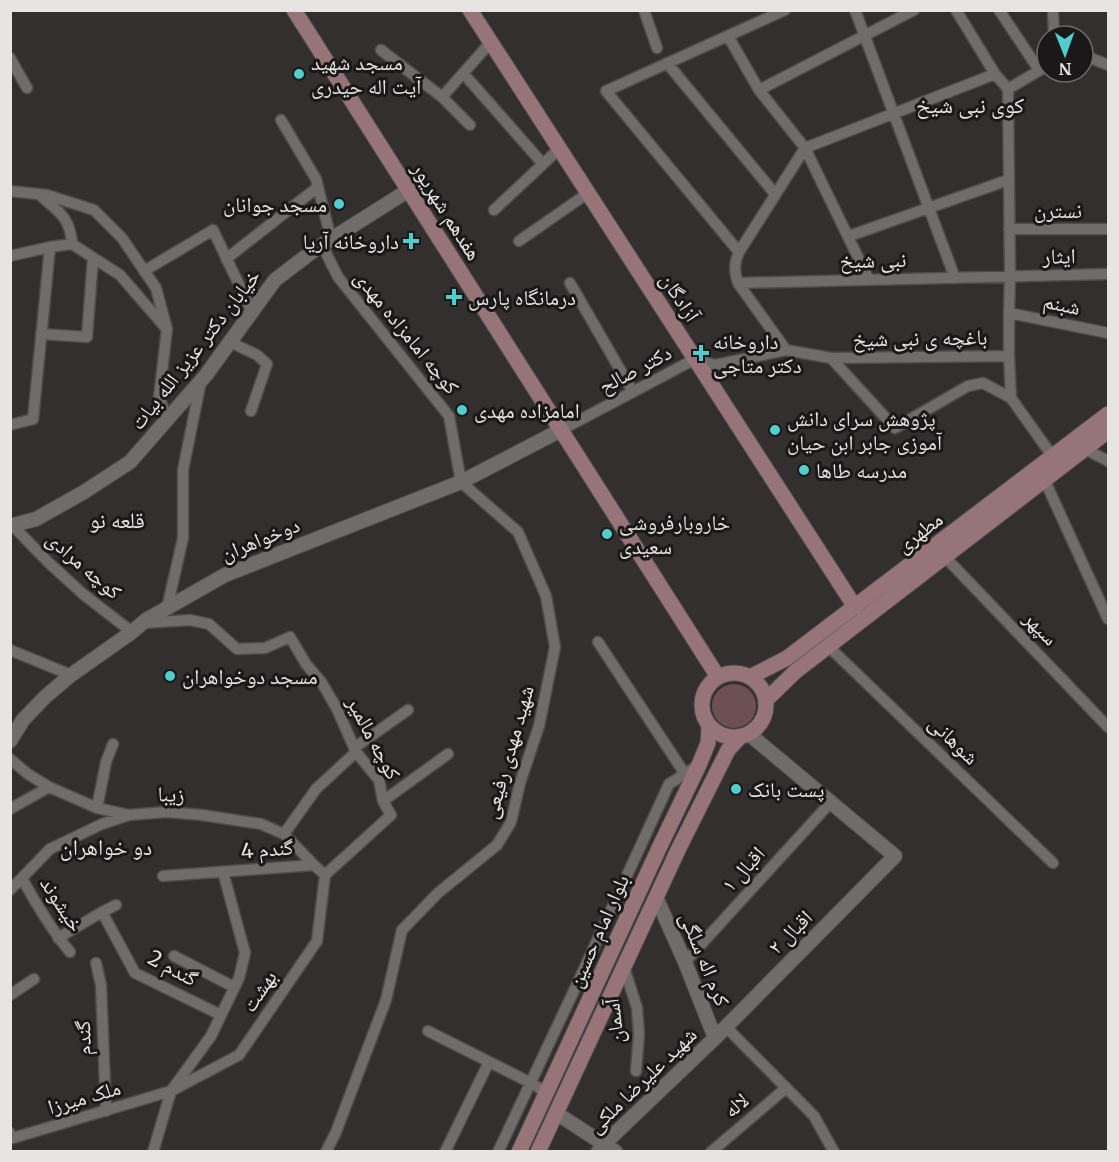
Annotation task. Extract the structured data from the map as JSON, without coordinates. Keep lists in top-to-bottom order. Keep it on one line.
{"streets":{"main road":["هفدهم شهریور","آزادگان","مطهری","بلوار امام حسین"],"street":["نسترن","ایثار","نبی شیخ","شبنم","کوچه امامزاده مهدی","باغچه ی نبی شیخ","خیابان دکتر عزیز الله بیات","دکتر صالح","دوخواهران","کوچه مرادی","سپهر","کوچه مالمیر","شوهانی","شهید مهدی رفیعی","زیبا","گندم 4","اقبال ۱","خیشوند","اقبال ۲","کرم اله سلگی","گندم 2","بهشت","آسمان","گندم","شهید علیرضا ملکی","ملک میرزا","لاله"]},"crossings":[["هفدهم شهریور","خیابان دکتر عزیز الله بیات"],["هفدهم شهریور","دکتر صالح"],["هفدهم شهریور","مطهری"],["هفدهم شهریور","دوخواهران"],["هفدهم شهریور","بلوار امام حسین"],["ایثار","نبی شیخ"],["آزادگان","دکتر صالح"],["آزادگان","مطهری"],["کوچه امامزاده مهدی","خیابان دکتر عزیز الله بیات"],["کوچه امامزاده مهدی","دوخواهران"],["کوچه امامزاده مهدی","شهید مهدی رفیعی"],["خیابان دکتر عزیز الله بیات","کوچه مرادی"],["دکتر صالح","دوخواهران"],["مطهری","سپهر"],["مطهری","شوهانی"],["مطهری","بلوار امام حسین"],["دوخواهران","کوچه مرادی"],["دوخواهران","کوچه مالمیر"],["دوخواهران","شهید مهدی رفیعی"],["کوچه مرادی","کوچه مالمیر"],["کوچه مالمیر","زیبا"],["کوچه مالمیر","بهشت"],["زیبا","گندم 4"],["زیبا","بهشت"],["اقبال ۱","اقبال ۲"],["اقبال ۱","کرم اله سلگی"],["بلوار امام حسین","کرم اله سلگی"],["بلوار امام حسین","آسمان"],["اقبال ۲","کرم اله سلگی"],["اقبال ۲","شهید علیرضا ملکی"],["کرم اله سلگی","شهید علیرضا ملکی"],["بهشت","ملک میرزا"],["گندم","ملک میرزا"]],"districts":["کوی نبی شیخ","قلعه نو","دو خواهران"],"places":{"other":["مسجد شهید آیت اله حیدری","مسجد جوانان","امامزاده مهدی","پژوهش سرای دانش آموزی جابر ابن حیان","مدرسه طاها","خاروبارفروشی سعیدی","مسجد دوخواهران","پست بانک"],"health":["داروخانه آریا","درمانگاه پارس","داروخانه دکتر متاجی"]},"north":"bottom"}
